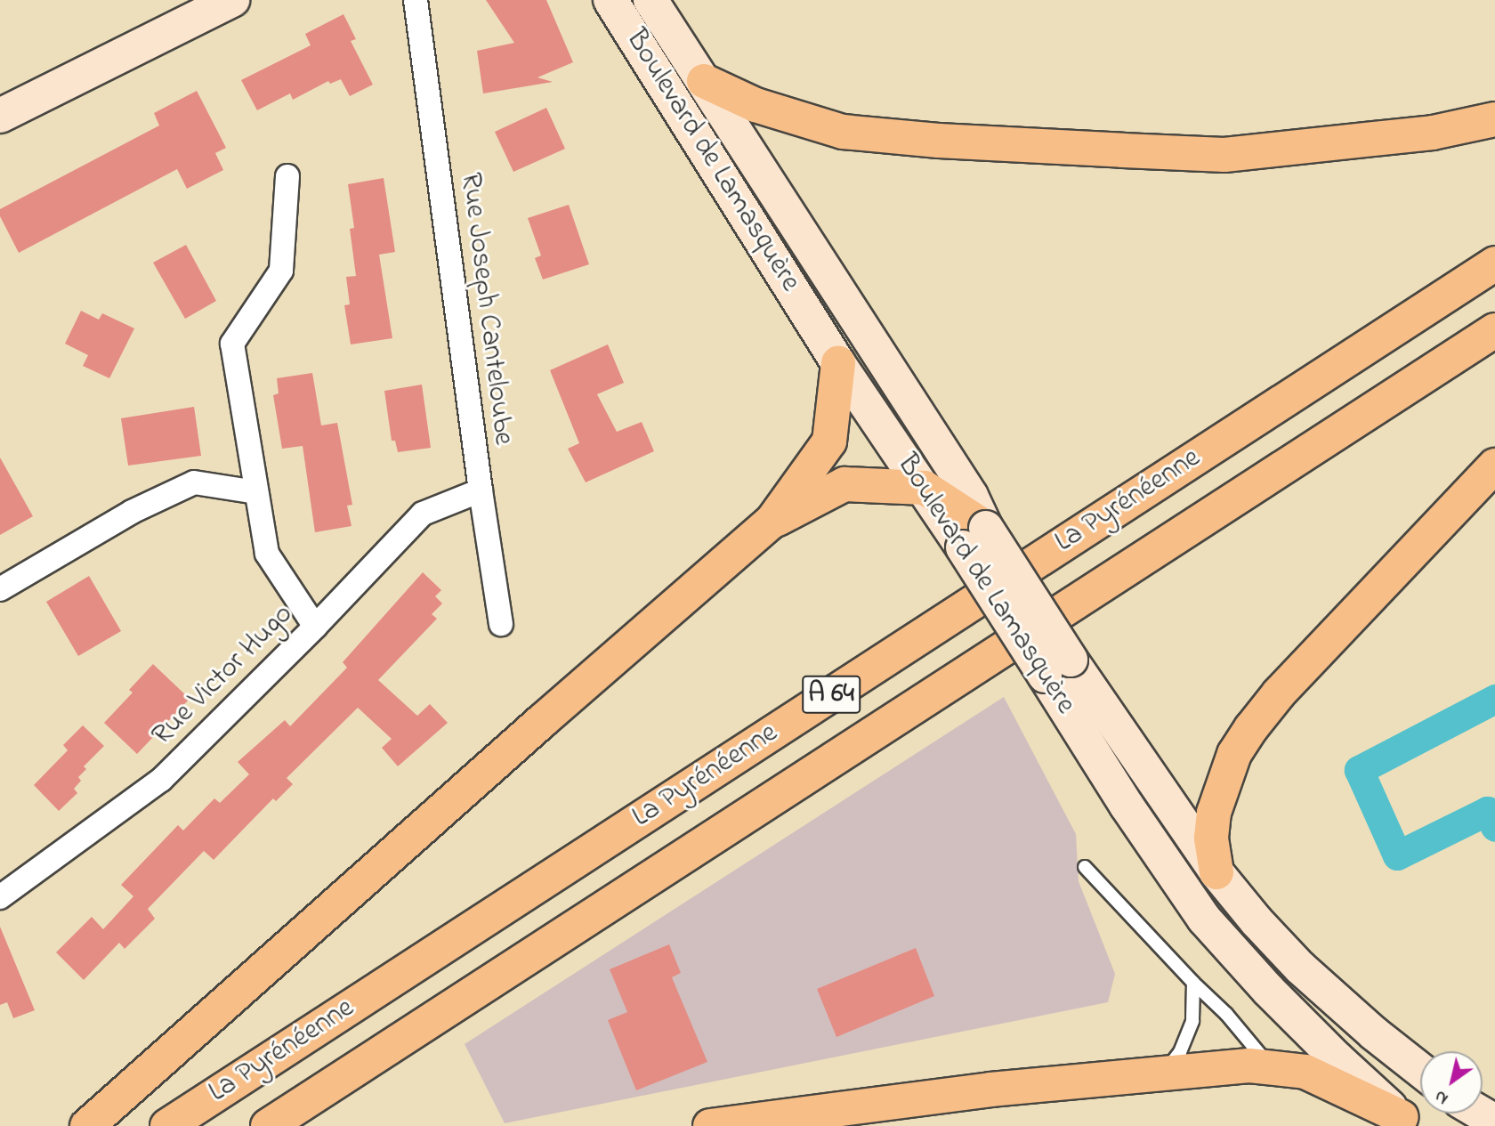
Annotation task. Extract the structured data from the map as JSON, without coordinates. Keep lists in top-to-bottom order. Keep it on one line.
{"streets":{"highway":["La Pyrénéenne","A 64"],"main road":["Boulevard de Lamasquère"],"street":["Rue Joseph Canteloube","Rue Victor Hugo"]},"crossings":[["Rue Joseph Canteloube","Rue Victor Hugo"]],"north":"bottom left"}
